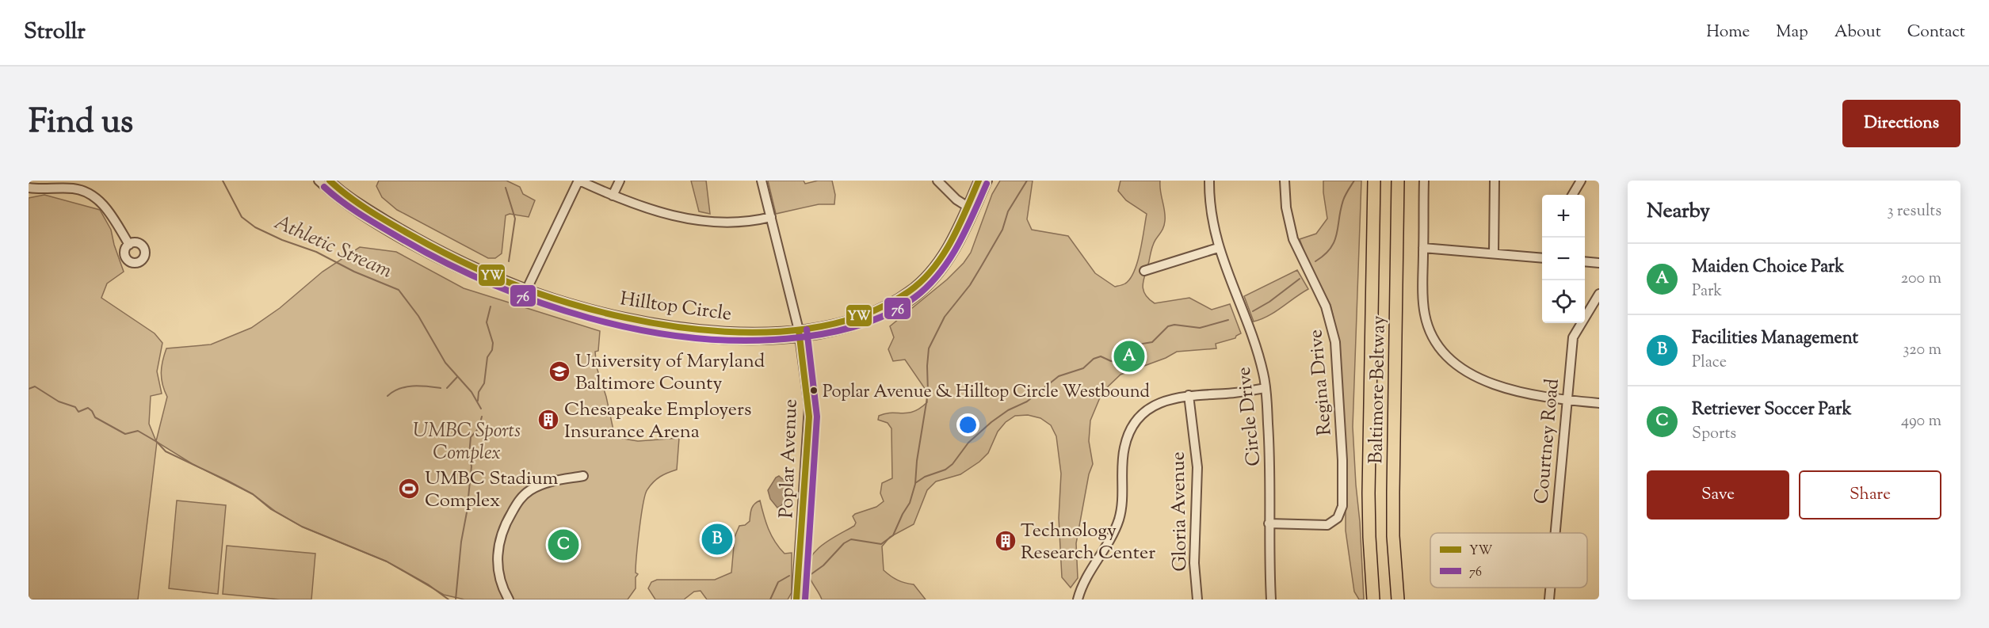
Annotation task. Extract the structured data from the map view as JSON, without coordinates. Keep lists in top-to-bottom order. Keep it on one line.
{"streets":{"highway":["Baltimore Beltway"],"street":["Hilltop Circle","Regina Drive","Circle Drive","Courtney Road","Poplar Avenue","Gloria Avenue"]},"crossings":[["Hilltop Circle","Poplar Avenue"],["Regina Drive","Circle Drive"]],"water":["Athletic Stream"],"parks":["UMBC Sports Complex"],"places":{"school or university":["University of Maryland Baltimore County"],"other":["Poplar Avenue & Hilltop Circle Westbound"],"building":["Chesapeake Employers Insurance Arena","Technology Research Center"],"sports":["UMBC Stadium Complex"]},"lines":["transit line YW","transit line 76"],"legend":["YW","76"],"page":{"header":"Strollr","nav":["Home","Map","About","Contact"],"title":"Find us","buttons":["Directions",["Save","Share"]],"heading":["Nearby","3 results"],"map_buttons":["+","−"],"list":[{"mark":"A","name":"Maiden Choice Park","note":"Park","value":"200 m"},{"mark":"B","name":"Facilities Management","note":"Place","value":"320 m"},{"mark":"C","name":"Retriever Soccer Park","note":"Sports","value":"490 m"}],"pins":["A","B","C"]}}
